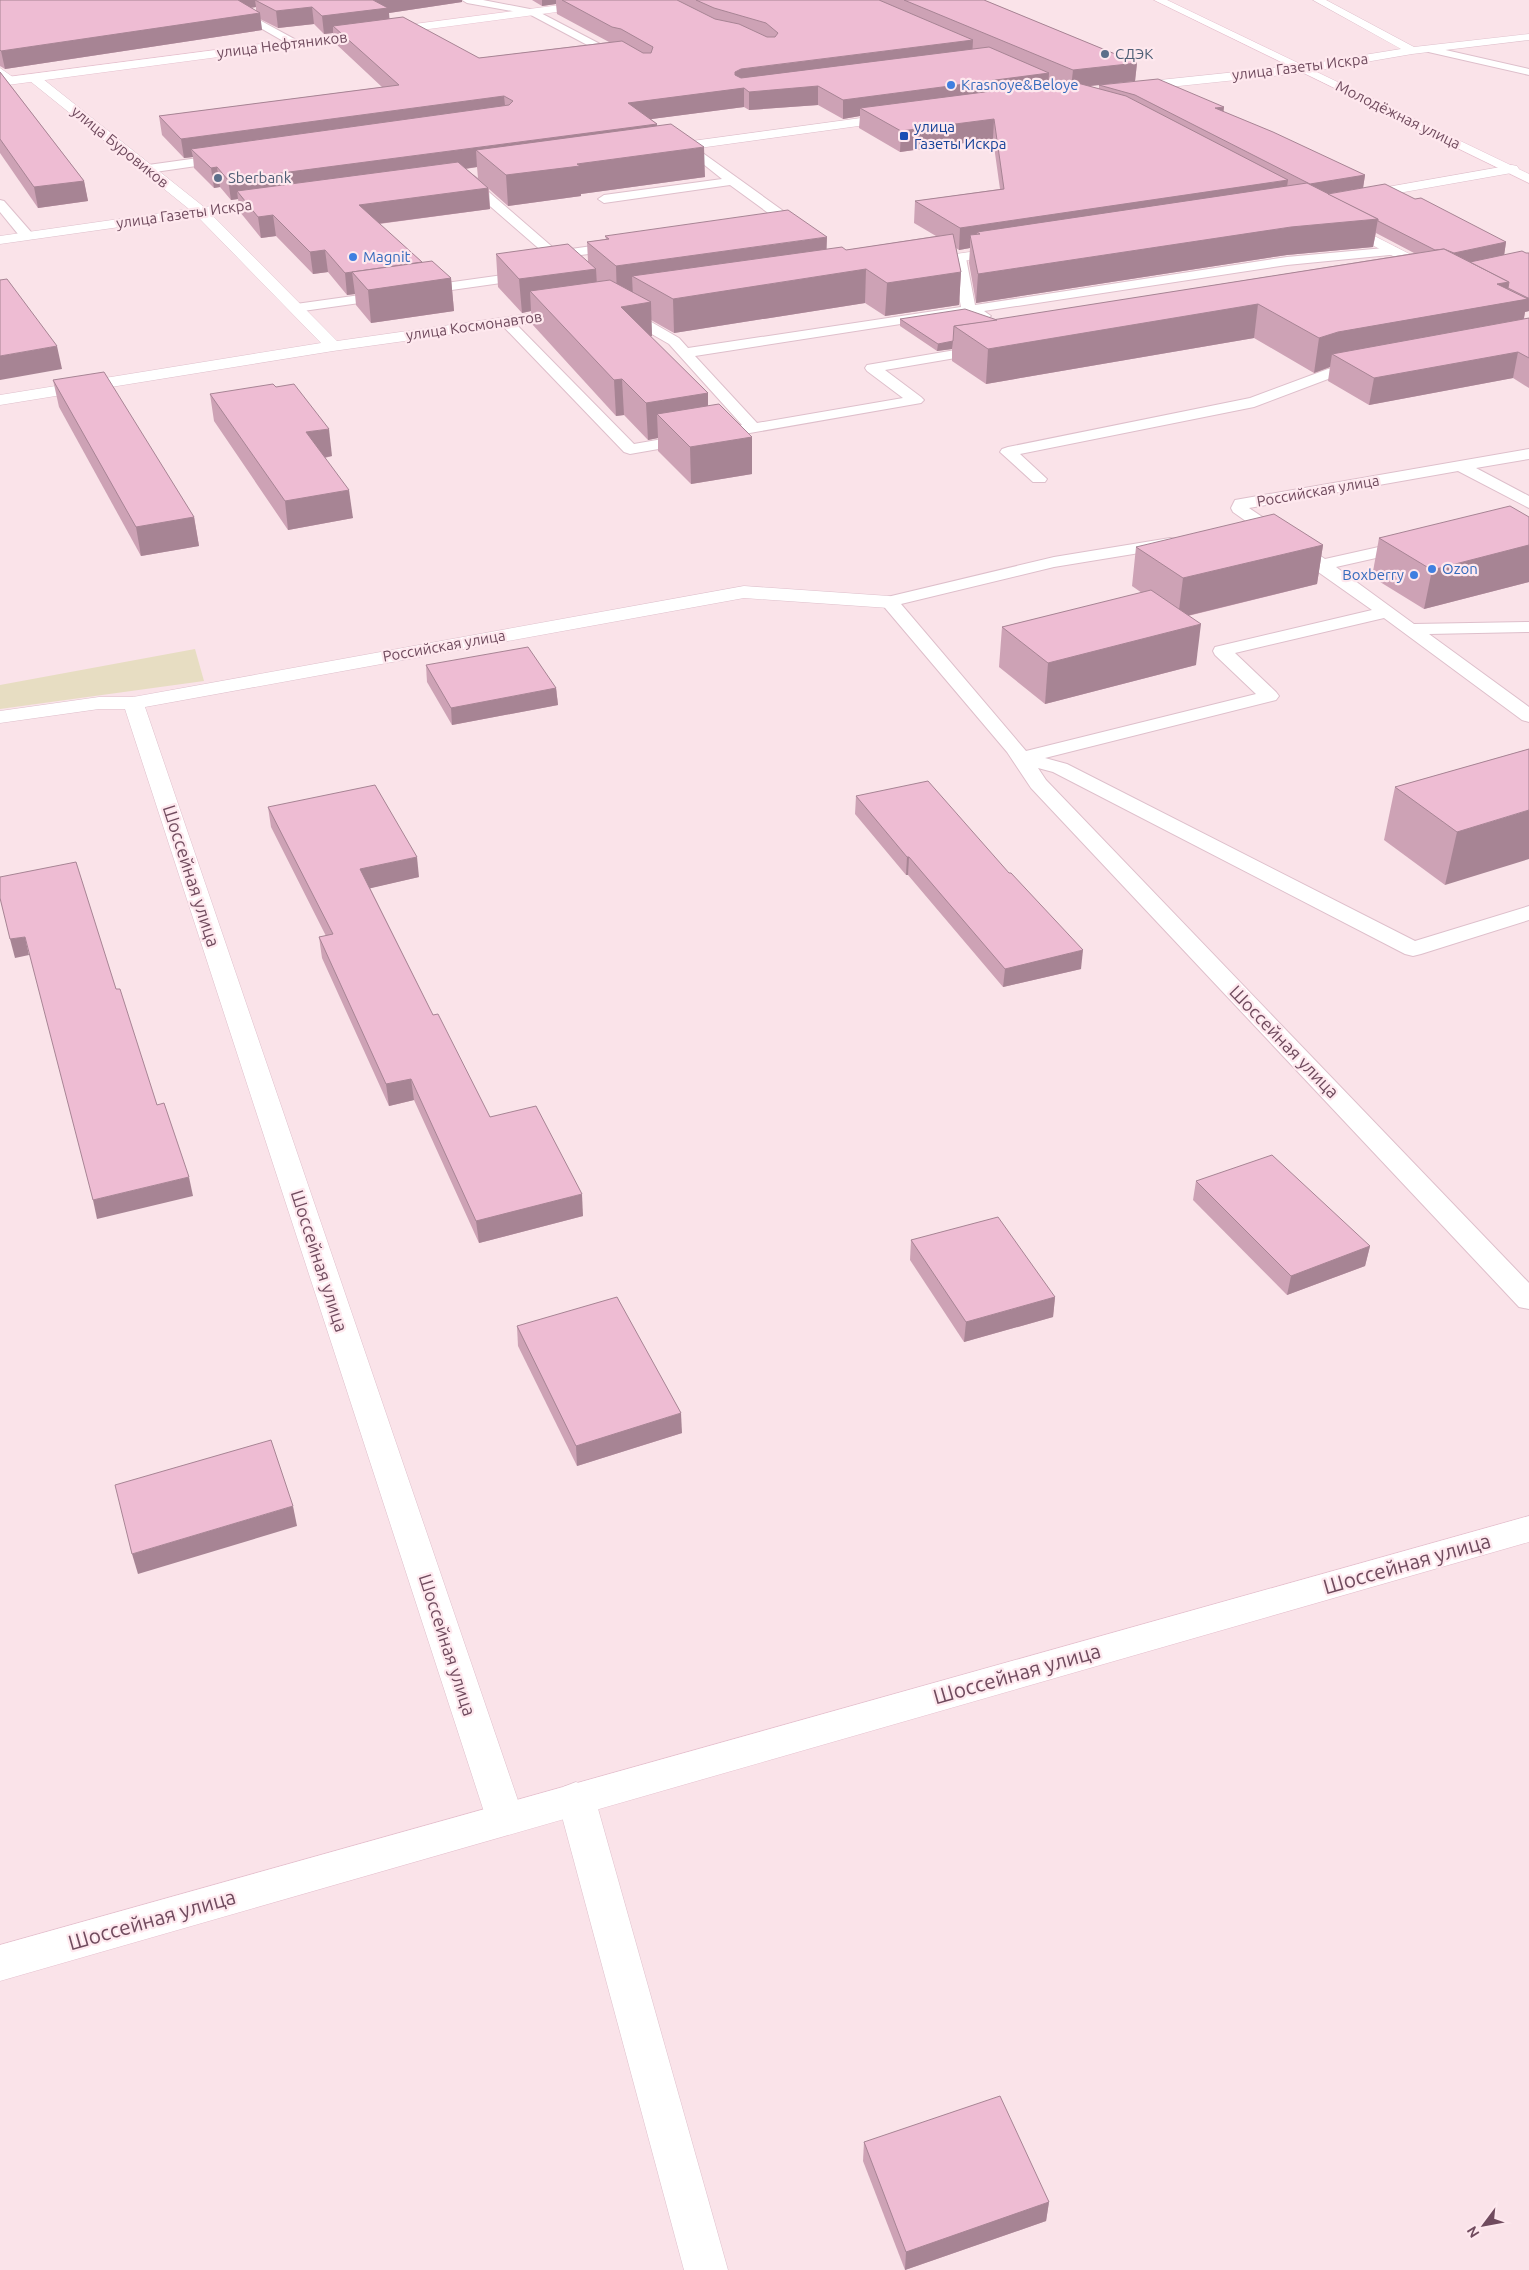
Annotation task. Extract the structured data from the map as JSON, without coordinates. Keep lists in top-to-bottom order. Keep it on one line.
{"streets":{"street":["улица Нефтяников","улица Газеты Искра","Молодёжная улица","улица Буровиков","улица Космонавтов","Российская улица","Шоссейная улица"]},"crossings":[["улица Нефтяников","улица Буровиков"],["улица Газеты Искра","Молодёжная улица"],["улица Газеты Искра","улица Буровиков"],["улица Буровиков","улица Космонавтов"],["Российская улица","Шоссейная улица"]],"places":{"other":["СДЭК","Krasnoye&Beloye","Sberbank","Magnit","Ozon","Boxberry"],"transit":["улица Газеты Искра"]},"north":"bottom left"}
